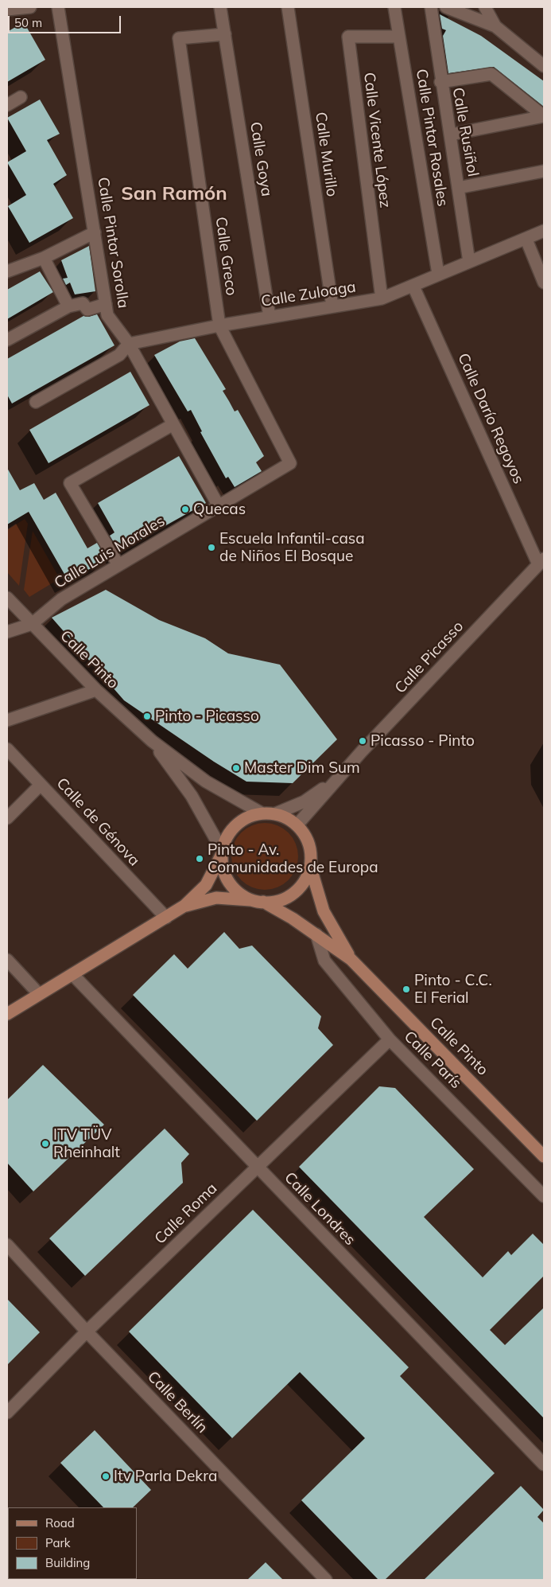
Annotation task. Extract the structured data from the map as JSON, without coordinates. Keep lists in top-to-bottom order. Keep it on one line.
{"streets":{"main road":["Calle Pinto"],"street":["Calle Rusiñol","Calle Pintor Rosales","Calle Vicente López","Calle Murillo","Calle Goya","Calle Pintor Sorolla","Calle Greco","Calle Zuloaga","Calle Darío Regoyos","Calle Luis Morales","Calle Picasso","Calle de Génova","Calle París","Calle Londres","Calle Roma","Calle Berlín"]},"crossings":[["Calle Rusiñol","Calle Zuloaga"],["Calle Pintor Rosales","Calle Vicente López"],["Calle Pintor Rosales","Calle Zuloaga"],["Calle Vicente López","Calle Zuloaga"],["Calle Murillo","Calle Zuloaga"],["Calle Goya","Calle Greco"],["Calle Goya","Calle Zuloaga"],["Calle Pintor Sorolla","Calle Zuloaga"],["Calle Pintor Sorolla","Calle Luis Morales"],["Calle Greco","Calle Zuloaga"],["Calle Greco","Calle Luis Morales"],["Calle Zuloaga","Calle Darío Regoyos"],["Calle Darío Regoyos","Calle Picasso"],["Calle Luis Morales","Calle Pinto"],["Calle Picasso","Calle Pinto"],["Calle Pinto","Calle París"],["Calle París","Calle Roma"],["Calle Londres","Calle Roma"],["Calle Roma","Calle Berlín"]],"districts":["San Ramón"],"places":["Quecas","Escuela Infantil-casa de Niños El Bosque","Pinto - Picasso","Picasso - Pinto","Master Dim Sum","Pinto - Av. Comunidades de Europa","Pinto - C.C. El Ferial","ITV TÜV Rheinhalt","Itv Parla Dekra"],"legend":["Road","Park","Building"],"scale_bar":"50 m"}
